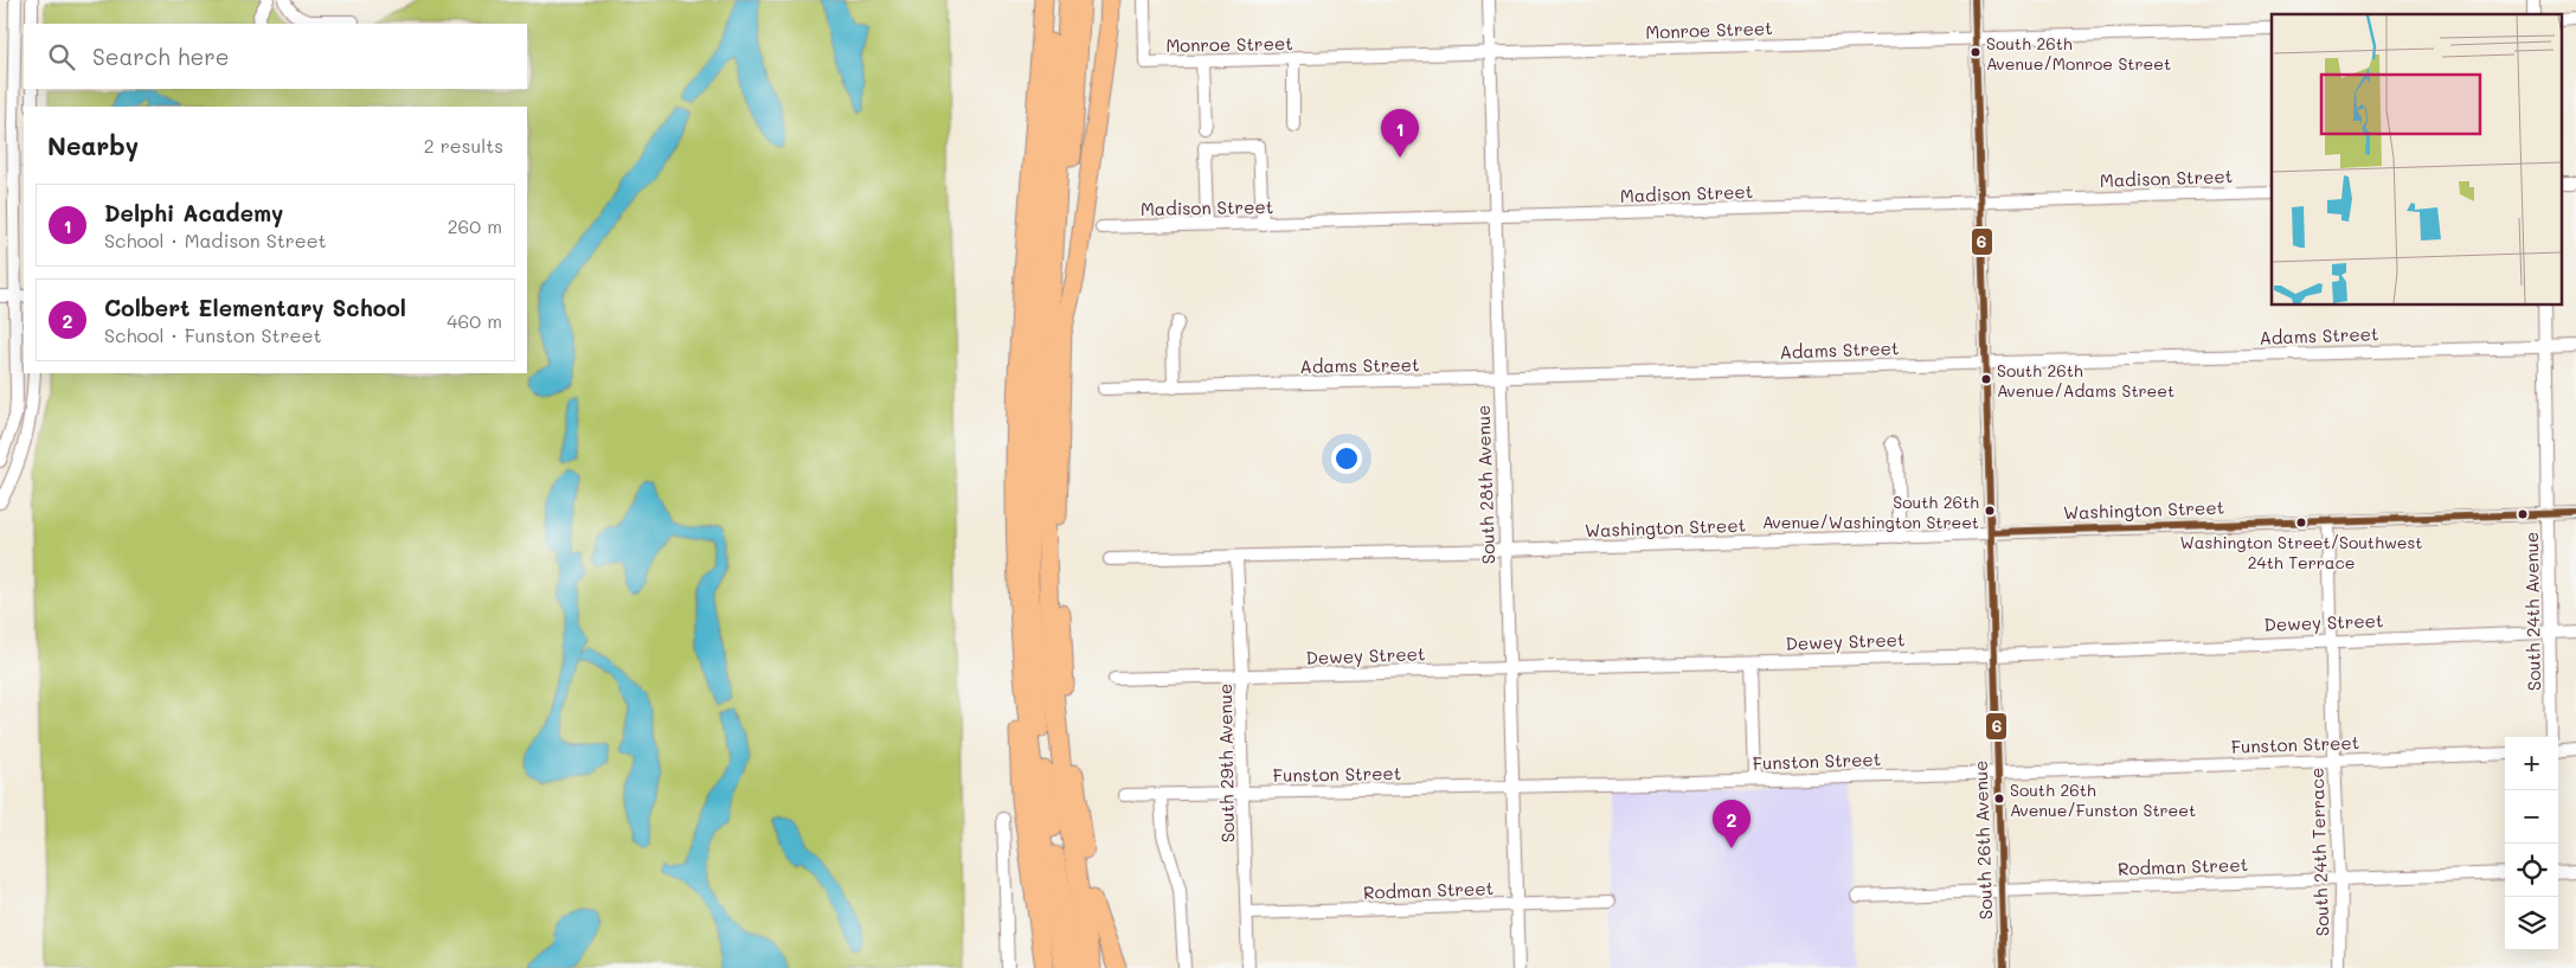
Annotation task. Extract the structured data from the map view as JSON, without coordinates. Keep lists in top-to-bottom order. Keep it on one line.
{"streets":{"street":["Monroe Street","Madison Street","Adams Street","South 28th Avenue","Washington Street","South 24th Avenue","Dewey Street","Funston Street","South 29th Avenue","South 26th Avenue","South 24th Terrace","Rodman Street"]},"crossings":[["Monroe Street","South 28th Avenue"],["Monroe Street","South 26th Avenue"],["Madison Street","South 28th Avenue"],["Madison Street","South 26th Avenue"],["Adams Street","South 28th Avenue"],["Adams Street","South 24th Avenue"],["Adams Street","South 26th Avenue"],["South 28th Avenue","Washington Street"],["South 28th Avenue","Dewey Street"],["South 28th Avenue","Funston Street"],["South 28th Avenue","Rodman Street"],["Washington Street","South 24th Avenue"],["Washington Street","South 29th Avenue"],["Washington Street","South 26th Avenue"],["Washington Street","South 24th Terrace"],["South 24th Avenue","Dewey Street"],["Dewey Street","South 29th Avenue"],["Dewey Street","South 26th Avenue"],["Dewey Street","South 24th Terrace"],["Funston Street","South 29th Avenue"],["Funston Street","South 26th Avenue"],["Funston Street","South 24th Terrace"],["South 29th Avenue","Rodman Street"],["South 26th Avenue","Rodman Street"],["South 24th Terrace","Rodman Street"]],"places":["South 26th Avenue/Monroe Street","South 26th Avenue/Adams Street","South 26th Avenue/Washington Street","Washington Street/Southwest 24th Terrace","South 26th Avenue/Funston Street"],"lines":["transit line 6"],"page":{"search":"Search here","heading":["Nearby","2 results"],"pins":["1","2"],"list":[{"mark":"1","name":"Delphi Academy","note":"School · Madison Street","value":"260 m"},{"mark":"2","name":"Colbert Elementary School","note":"School · Funston Street","value":"460 m"}],"map_buttons":["+","−"]}}
